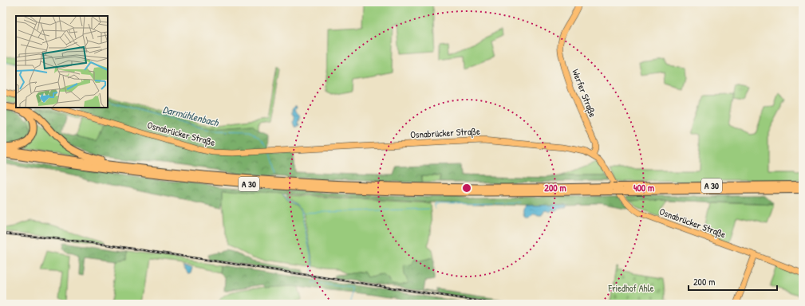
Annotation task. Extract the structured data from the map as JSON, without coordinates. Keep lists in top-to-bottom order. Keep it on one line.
{"streets":{"highway":["A 30"],"main road":["Werfer Straße","Osnabrücker Straße"]},"crossings":[["Werfer Straße","Osnabrücker Straße"]],"water":["Darmühlenbach"],"parks":["Friedhof Ahle"],"scale_bar":"200 m","rings":["200 m","400 m"]}
